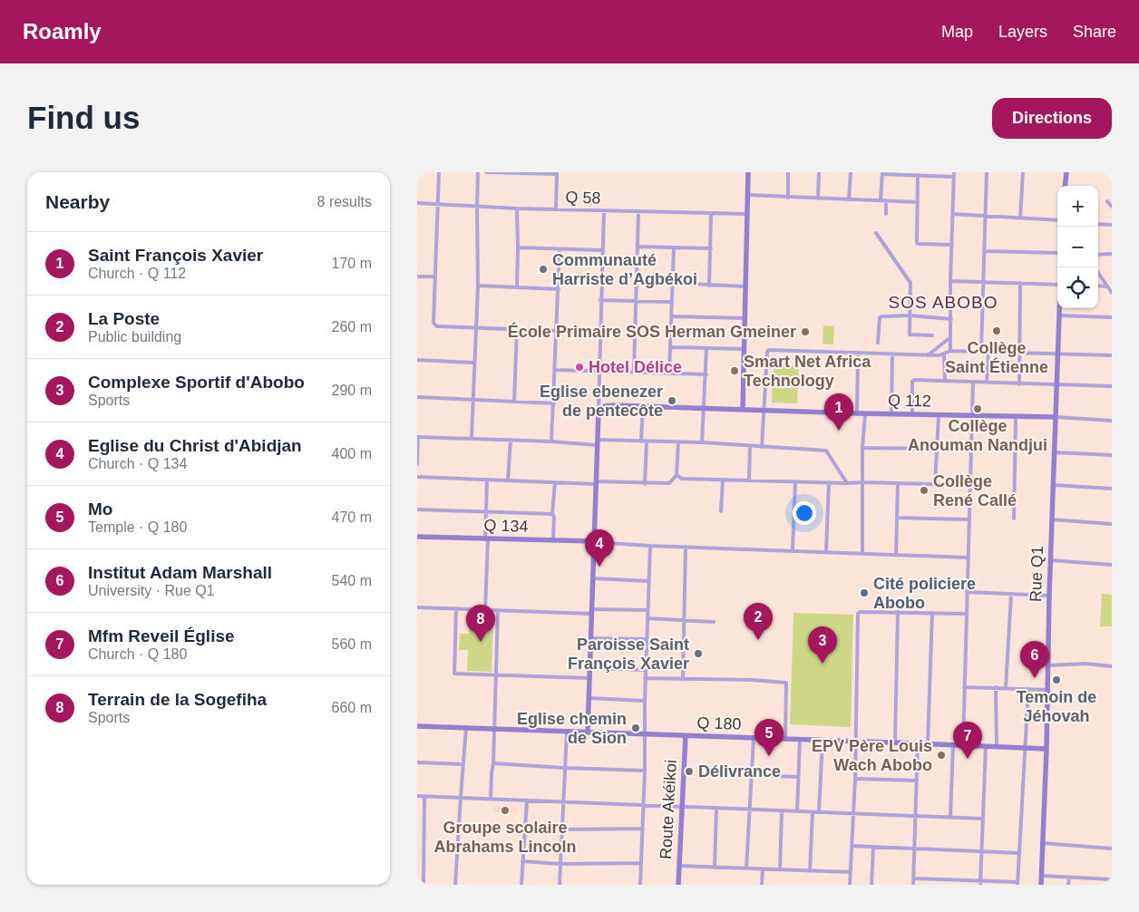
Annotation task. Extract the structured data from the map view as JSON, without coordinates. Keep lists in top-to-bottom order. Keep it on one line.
{"streets":{"street":["Q 58","Q 112","Q 134","Rue Q1","Q 180","Route Akéikoi"]},"crossings":[["Q 112","Rue Q1"],["Rue Q1","Q 180"],["Q 180","Route Akéikoi"]],"districts":["SOS ABOBO"],"places":["Communauté Harriste d’Agbékoi","Collège Saint Étienne","École Primaire SOS Herman Gmeiner","Hotel Délice","Smart Net Africa Technology","Eglise ebenezer de pentecôte","Collège Anouman Nandjui","Collège René Callé","Cité policiere Abobo","Paroisse Saint François Xavier","Temoin de Jéhovah","Eglise chemin de Sion","EPV Père Louis Wach Abobo","Délivrance","Groupe scolaire Abrahams Lincoln"],"page":{"header":"Roamly","nav":["Map","Layers","Share"],"buttons":"Directions","title":"Find us","heading":["Nearby","8 results"],"map_buttons":["+","−"],"list":[{"mark":"1","name":"Saint François Xavier","note":"Church · Q 112","value":"170 m"},{"mark":"2","name":"La Poste","note":"Public building","value":"260 m"},{"mark":"3","name":"Complexe Sportif d'Abobo","note":"Sports","value":"290 m"},{"mark":"4","name":"Eglise du Christ d'Abidjan","note":"Church · Q 134","value":"400 m"},{"mark":"5","name":"Mo","note":"Temple · Q 180","value":"470 m"},{"mark":"6","name":"Institut Adam Marshall","note":"University · Rue Q1","value":"540 m"},{"mark":"7","name":"Mfm Reveil Église","note":"Church · Q 180","value":"560 m"},{"mark":"8","name":"Terrain de la Sogefiha","note":"Sports","value":"660 m"}],"pins":["1","4","2","8","3","6","5","7"]}}
